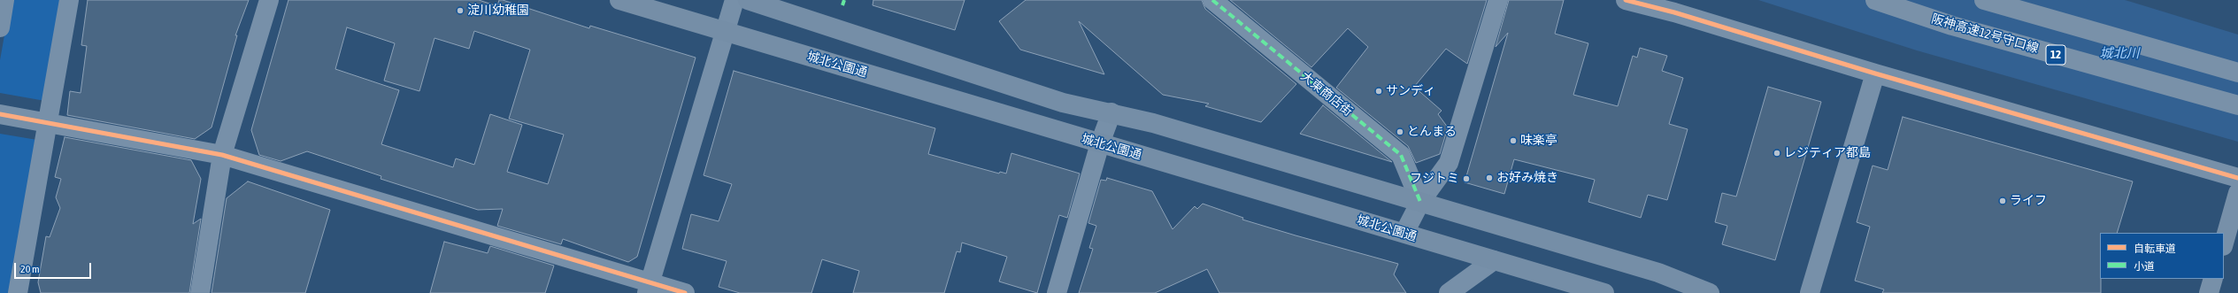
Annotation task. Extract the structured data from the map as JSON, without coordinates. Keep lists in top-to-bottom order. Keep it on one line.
{"streets":{"highway":["阪神高速12号守口線","12"],"main road":["城北公園通"],"street":["大東商店街"]},"water":["城北川"],"places":["淀川幼稚園","サンディ","とんまる","味楽亭","レジティア都島","お好み焼き","フジトミ","ライフ"],"legend":["自転車道","小道"],"scale_bar":"20 m"}
